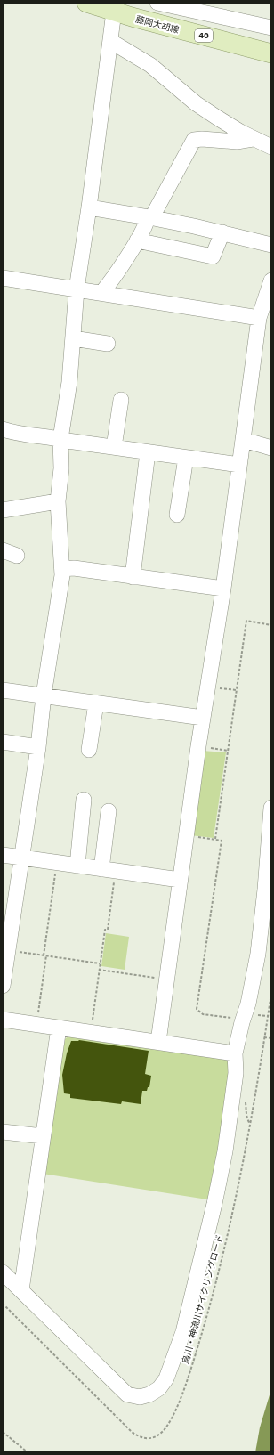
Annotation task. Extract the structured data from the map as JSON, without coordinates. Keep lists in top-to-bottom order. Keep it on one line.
{"streets":{"main road":["藤岡大胡線","40"],"path":["烏川・神流川サイクリングロード"]}}
